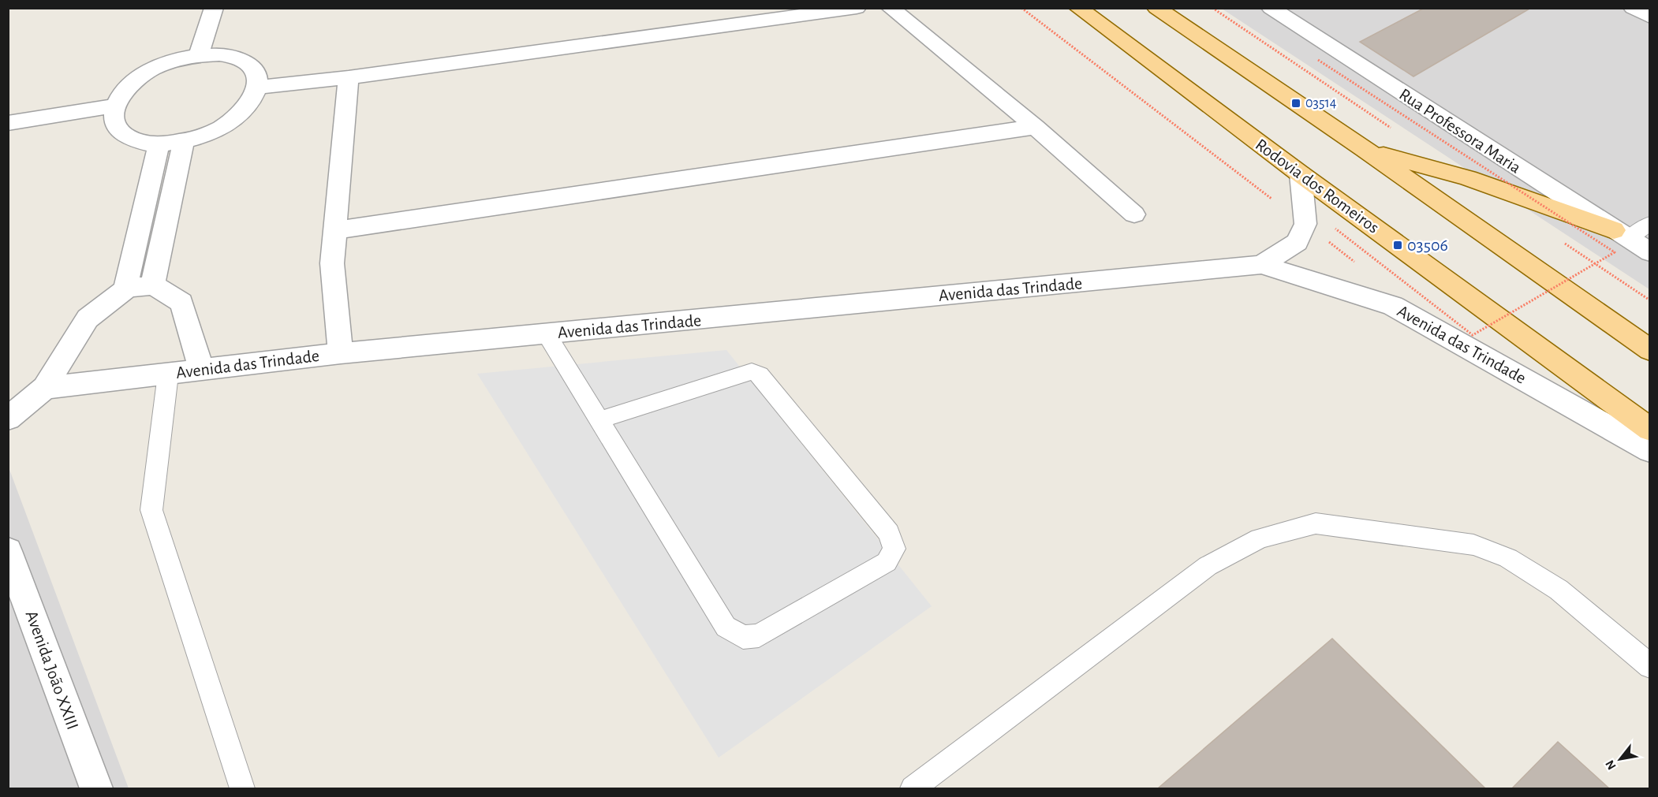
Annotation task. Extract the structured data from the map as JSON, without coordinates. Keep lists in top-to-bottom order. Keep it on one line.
{"streets":{"main road":["Rodovia dos Romeiros"],"street":["Rua Professora Maria","Avenida das Trindade","Avenida João XXIII"]},"places":{"transit":["03514","03506"]},"north":"bottom left"}
